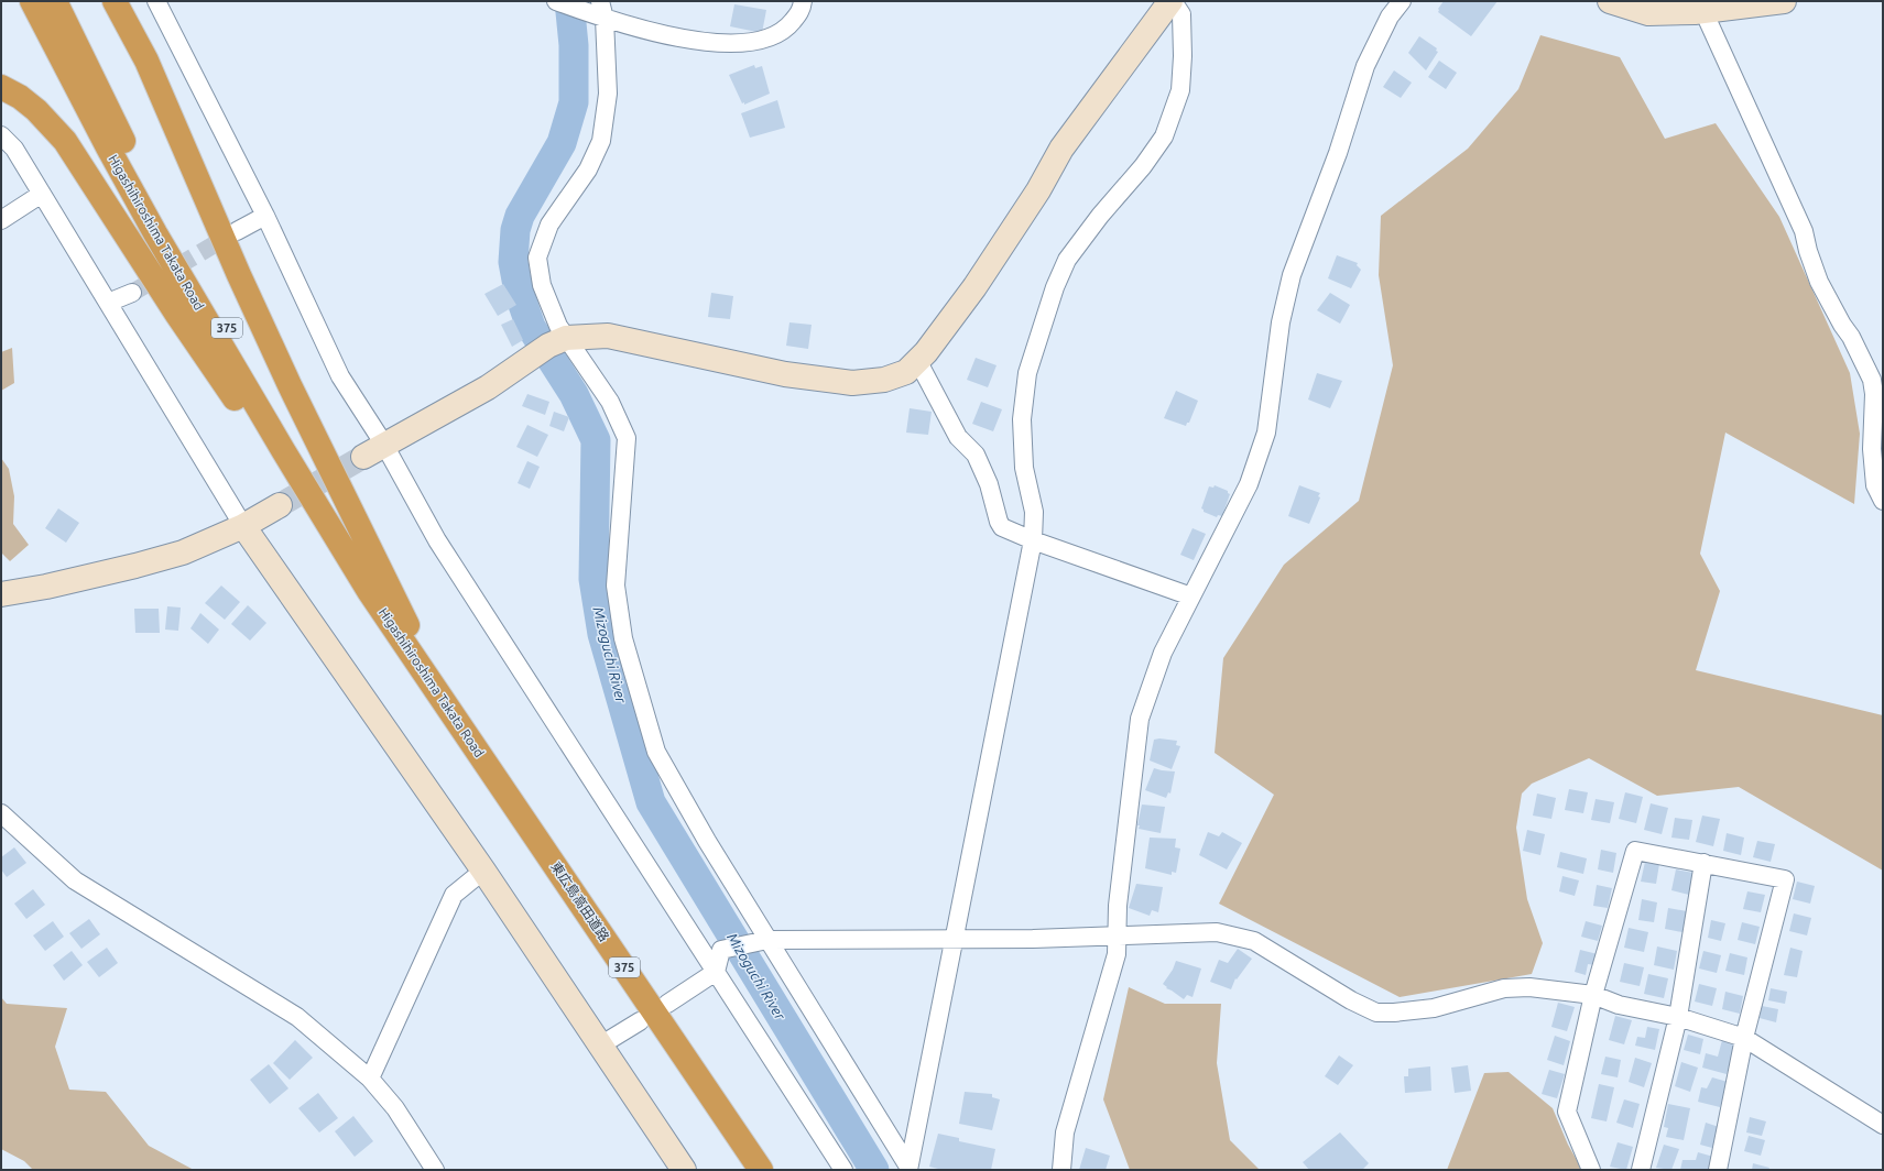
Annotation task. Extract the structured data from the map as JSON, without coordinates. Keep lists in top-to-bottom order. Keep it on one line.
{"streets":{"highway":["Higashihiroshima Takata Road","375","東広島高田道路"]},"crossings":[["Higashihiroshima Takata Road","東広島高田道路"]],"water":["Mizoguchi River"]}
